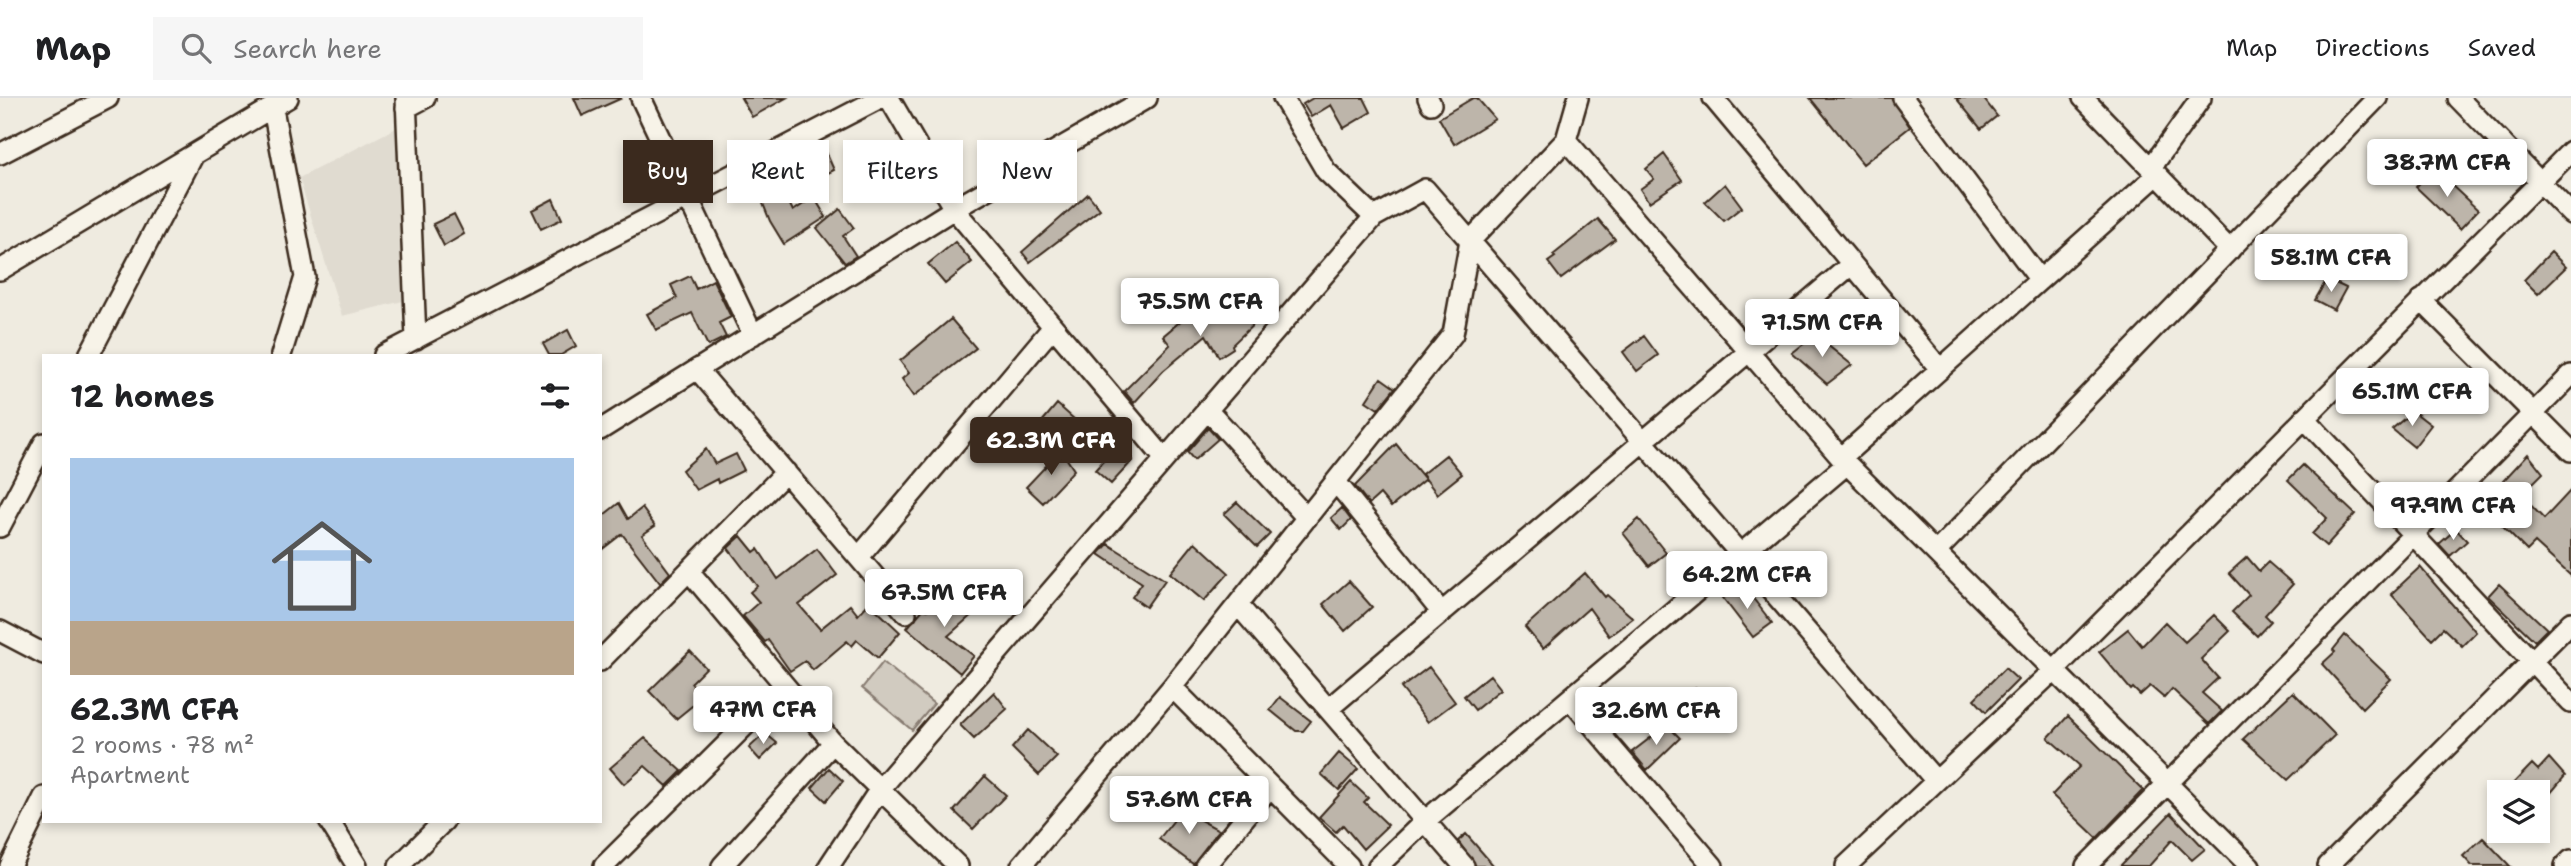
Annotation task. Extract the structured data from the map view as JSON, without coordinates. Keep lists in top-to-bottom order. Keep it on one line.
{"page":{"header":"Map","search":"Search here","nav":["Map","Directions","Saved"],"price":["38.7M CFA","58.1M CFA","75.5M CFA","71.5M CFA","65.1M CFA","62.3M CFA","97.9M CFA","64.2M CFA","67.5M CFA","47M CFA","32.6M CFA","57.6M CFA"],"chip":["Buy","Rent","Filters","New"],"heading":"12 homes","list":[{"name":"62.3M CFA","note":"2 rooms · 78 m² · Apartment"}]}}
